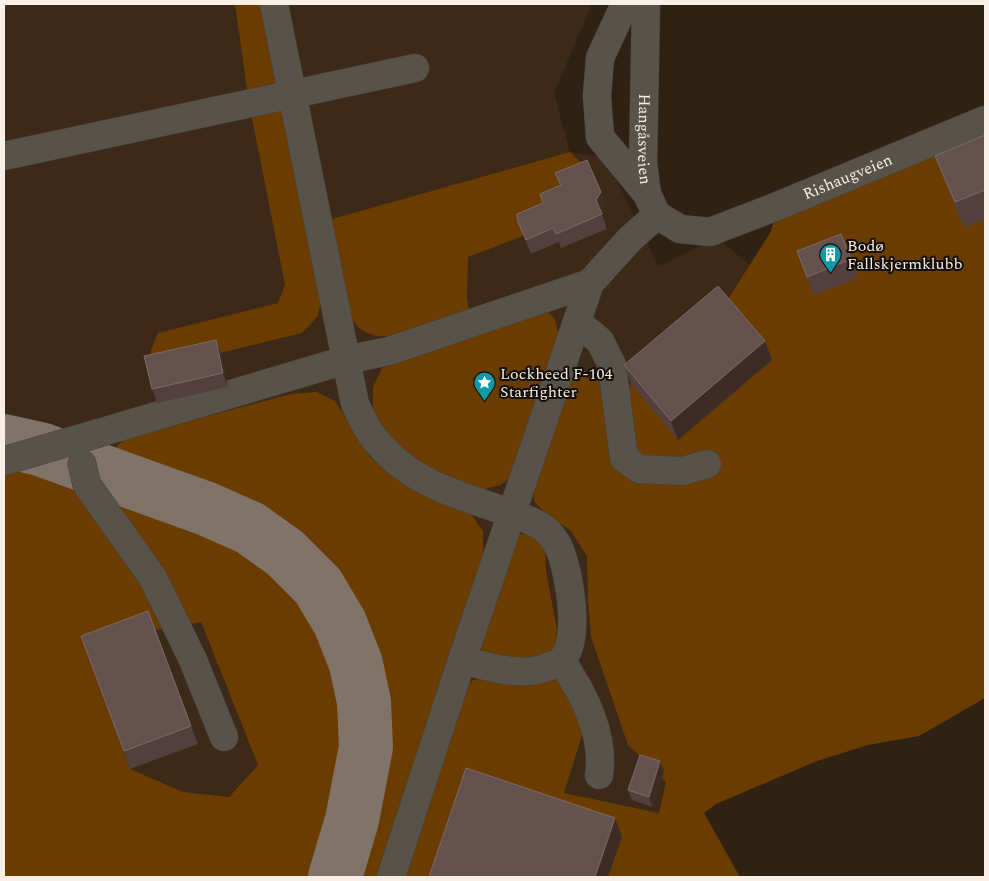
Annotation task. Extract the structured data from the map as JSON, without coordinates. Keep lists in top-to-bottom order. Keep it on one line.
{"streets":{"street":["Hangåsveien","Rishaugveien"]},"crossings":[["Hangåsveien","Rishaugveien"]],"places":{"building":["Bodø Fallskjermklubb"],"place":["Lockheed F-104 Starfighter"]}}
